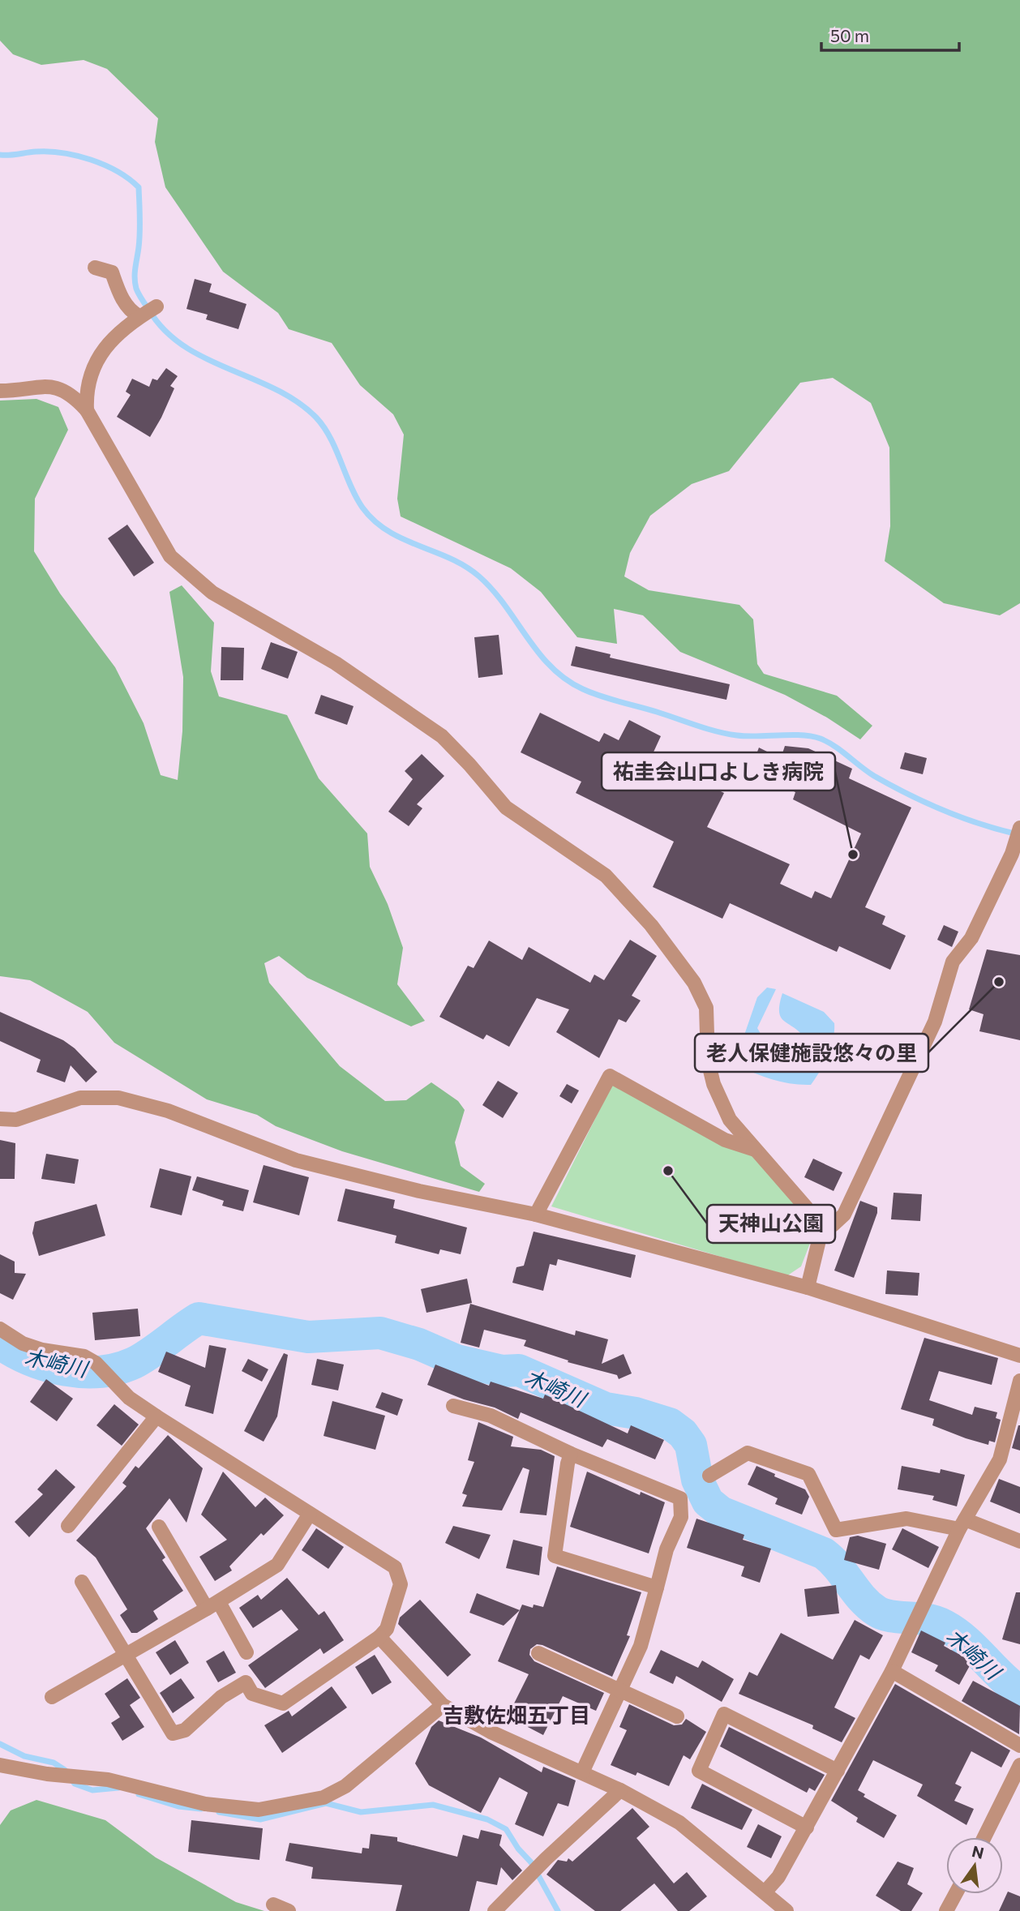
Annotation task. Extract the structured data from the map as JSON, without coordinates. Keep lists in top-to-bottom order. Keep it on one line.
{"districts":["吉敷佐畑五丁目"],"water":["木崎川"],"places":["祐圭会山口よしき病院","老人保健施設悠々の里","天神山公園"],"scale_bar":"50 m","north":"top"}
